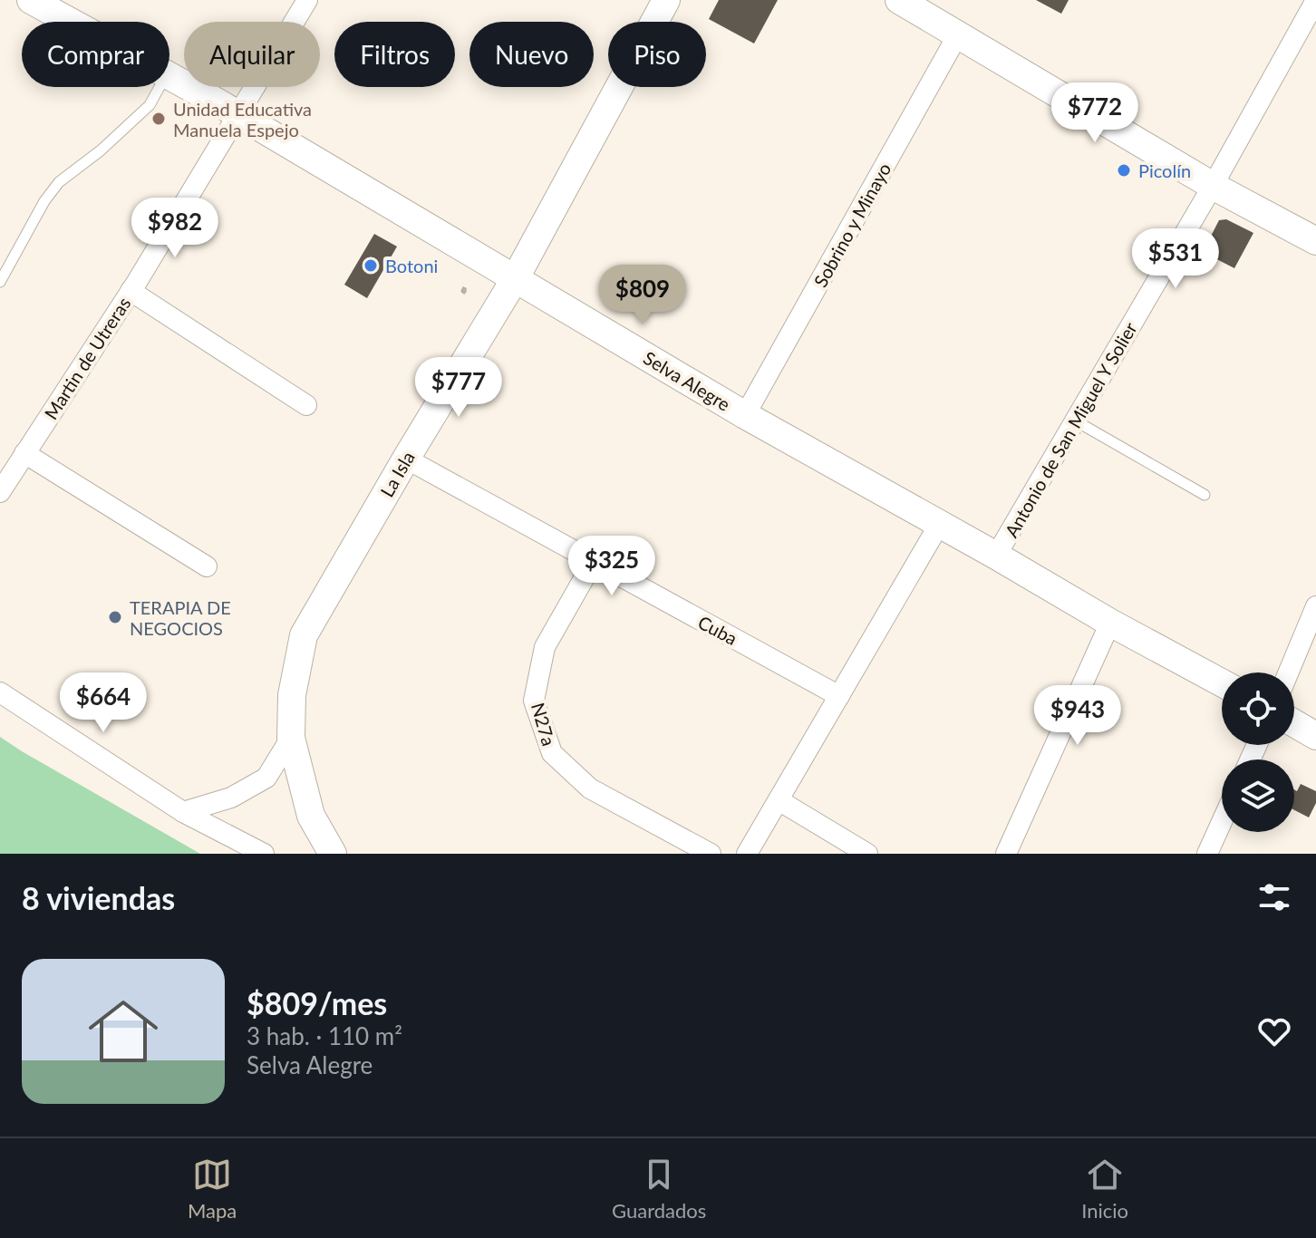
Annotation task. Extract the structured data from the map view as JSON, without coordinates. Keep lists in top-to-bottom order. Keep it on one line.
{"streets":{"street":["Sobrino y Minayo","Martin de Utreras","Selva Alegre","Antonio de San Miguel Y Solier","La Isla","Cuba","N27a"]},"crossings":[["Sobrino y Minayo","Selva Alegre"],["Martin de Utreras","Selva Alegre"],["Selva Alegre","Antonio de San Miguel Y Solier"],["Selva Alegre","La Isla"],["La Isla","Cuba"],["Cuba","N27a"]],"places":["Unidad Educativa Manuela Espejo","Picolín","Botoni","TERAPIA DE NEGOCIOS"],"page":{"chip":["Comprar","Alquilar","Filtros","Nuevo","Piso"],"price":["$772","$982","$531","$809","$777","$325","$664","$943"],"heading":"8 viviendas","list":[{"name":"$809/mes","note":"3 hab. · 110 m² · Selva Alegre"}],"tabs":["Mapa","Guardados","Inicio"]}}
